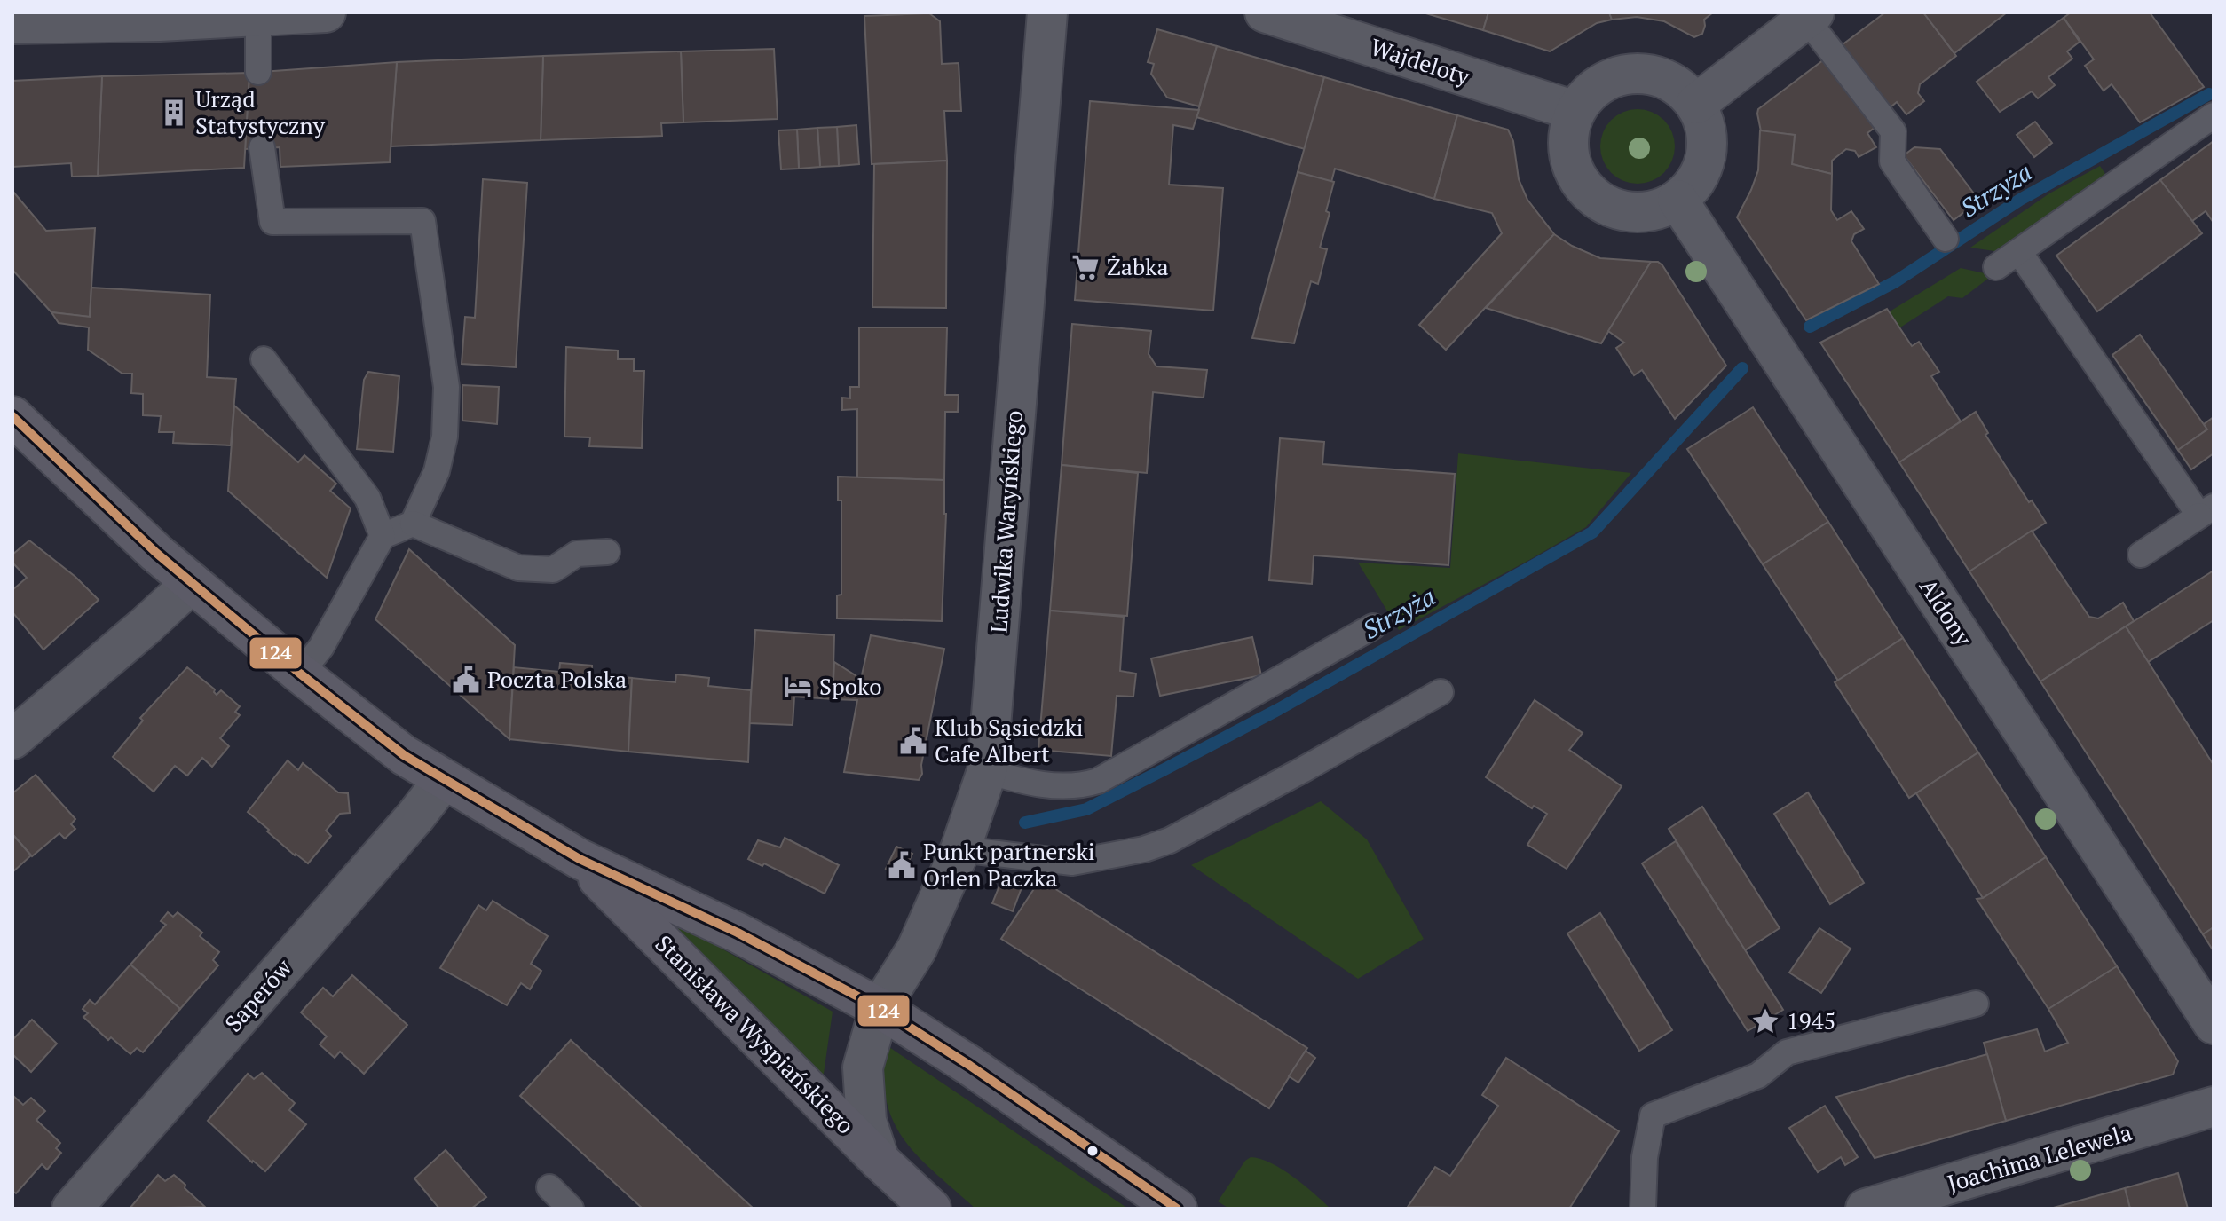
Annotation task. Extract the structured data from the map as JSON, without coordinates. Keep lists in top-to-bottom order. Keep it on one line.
{"streets":{"main road":["Stanisława Wyspiańskiego"],"street":["Wajdeloty","Ludwika Waryńskiego","Aldony","Saperów","Joachima Lelewela"]},"crossings":[["Wajdeloty","Aldony"],["Ludwika Waryńskiego","Stanisława Wyspiańskiego"],["Saperów","Stanisława Wyspiańskiego"]],"water":["Strzyża"],"places":{"building":["Urząd Statystyczny"],"supermarket":["Żabka"],"public building":["Poczta Polska","Klub Sąsiedzki Cafe Albert","Punkt partnerski Orlen Paczka"],"hotel":["Spoko"],"place":["1945"]},"lines":["transit line 124"]}
